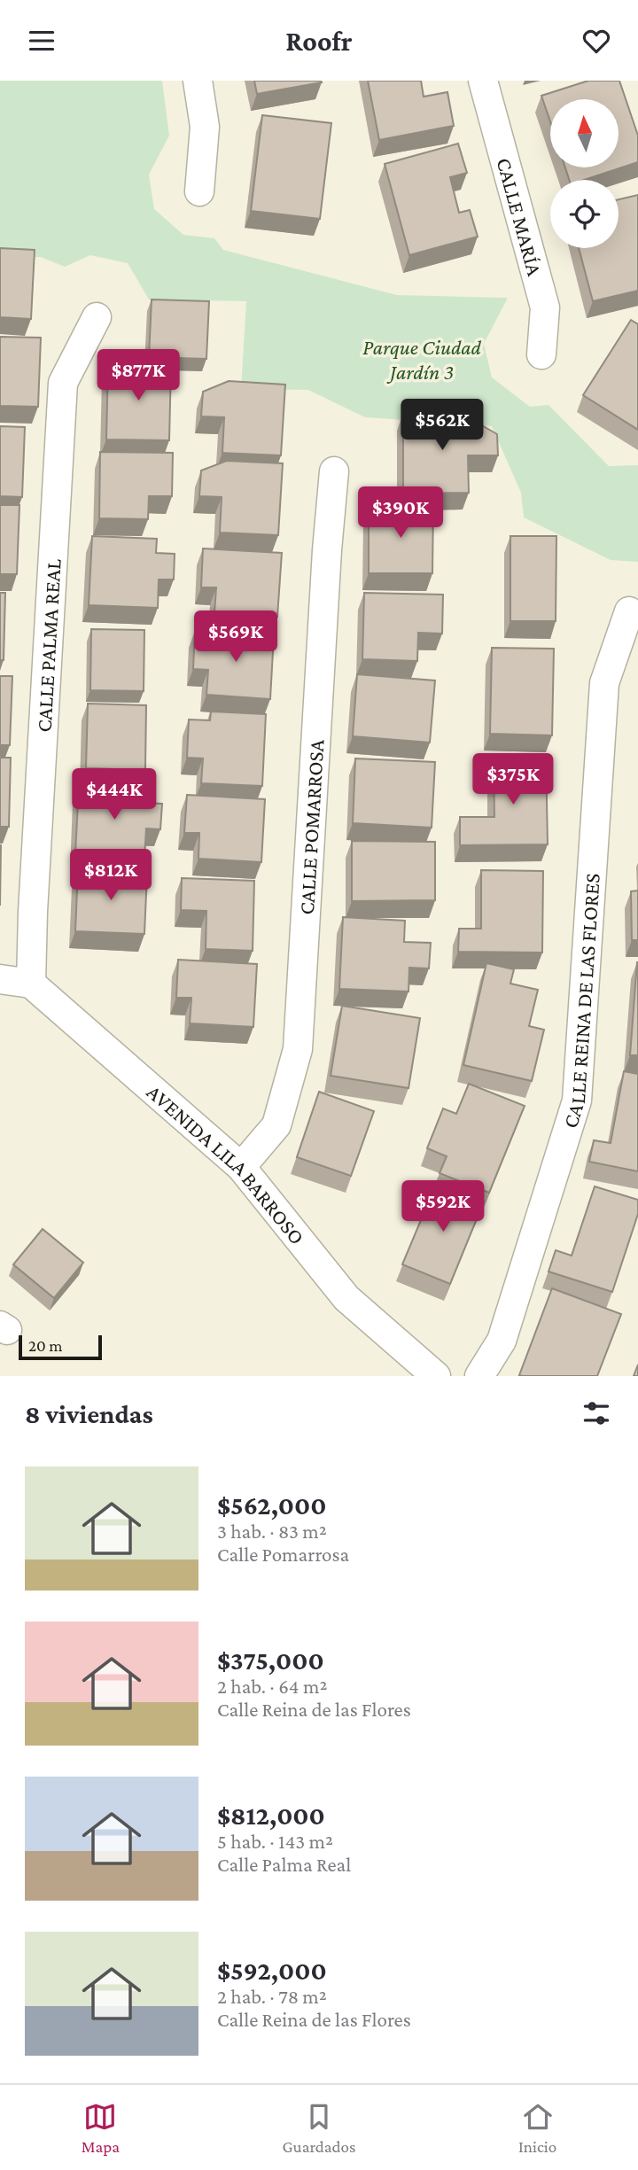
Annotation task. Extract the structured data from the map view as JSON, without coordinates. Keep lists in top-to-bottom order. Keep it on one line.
{"streets":{"street":["CALLE MARÍA","CALLE PALMA REAL","CALLE POMARROSA","CALLE REINA DE LAS FLORES","AVENIDA LILA BARROSO"]},"crossings":[["CALLE PALMA REAL","AVENIDA LILA BARROSO"],["CALLE POMARROSA","AVENIDA LILA BARROSO"]],"parks":["Parque Ciudad Jardín 3"],"scale_bar":"20 m","north":"top","page":{"header":"Roofr","price":["$877K","$562K","$390K","$569K","$375K","$444K","$812K","$592K"],"scale":"20 m","heading":"8 viviendas","list":[{"name":"$562,000","note":"3 hab. · 83 m² · Calle Pomarrosa"},{"name":"$375,000","note":"2 hab. · 64 m² · Calle Reina de las Flores"},{"name":"$812,000","note":"5 hab. · 143 m² · Calle Palma Real"},{"name":"$592,000","note":"2 hab. · 78 m² · Calle Reina de las Flores"}],"tabs":["Mapa","Guardados","Inicio"]}}
